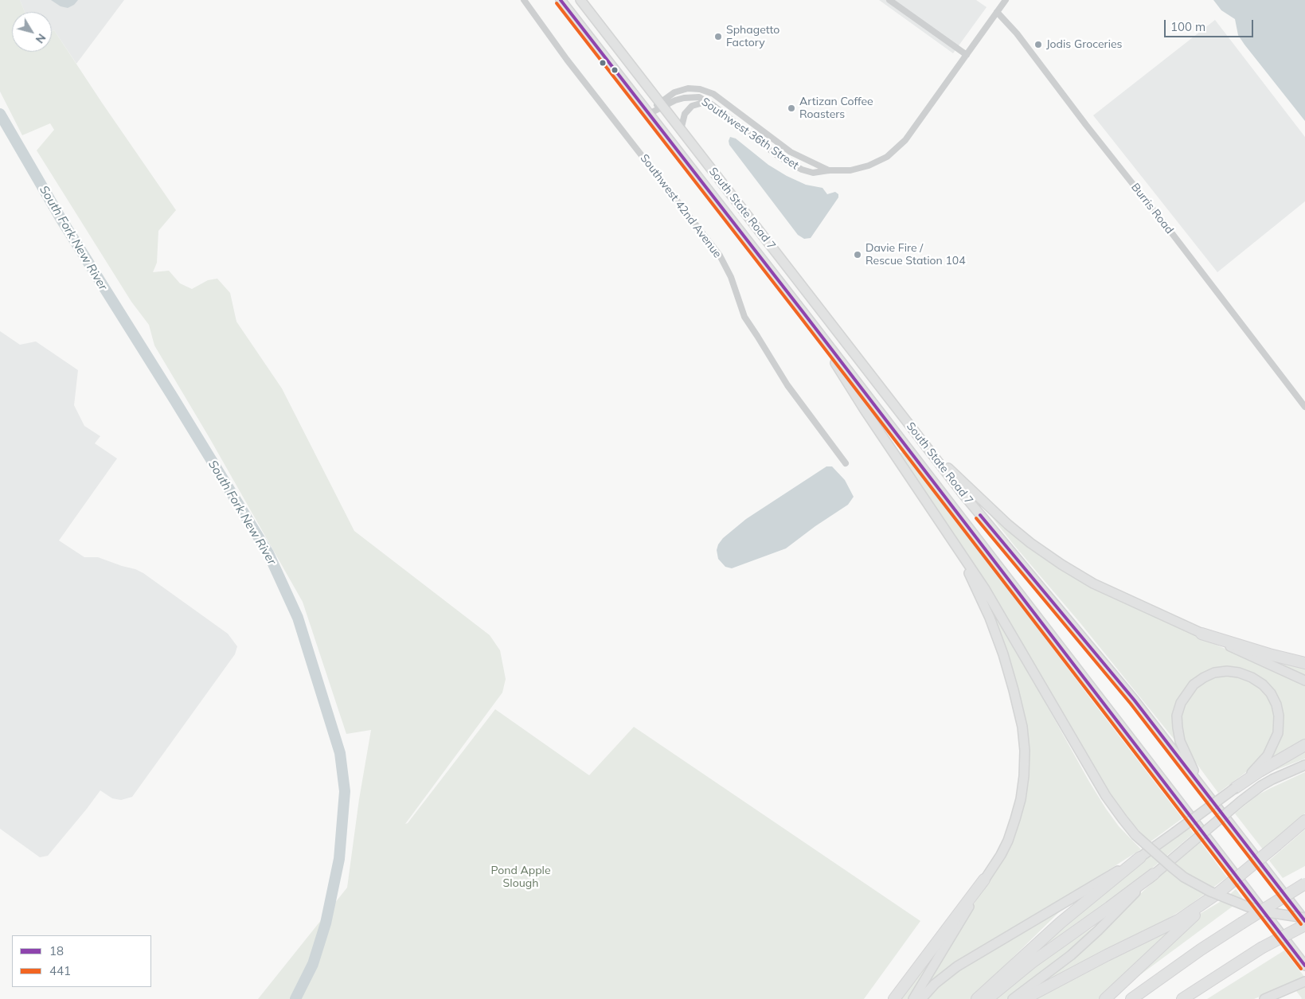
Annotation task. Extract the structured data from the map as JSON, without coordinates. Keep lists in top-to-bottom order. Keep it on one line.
{"streets":{"main road":["South State Road 7"],"street":["Southwest 36th Street","Southwest 42nd Avenue","Burris Road"]},"crossings":[["Southwest 36th Street","South State Road 7"],["Southwest 36th Street","Burris Road"]],"water":["South Fork New River"],"parks":["Pond Apple Slough"],"places":["Sphagetto Factory","Jodis Groceries","Artizan Coffee Roasters","Davie Fire / Rescue Station 104"],"lines":["transit line 18","transit line 441"],"legend":["18","441"],"scale_bar":"100 m","north":"bottom right"}
